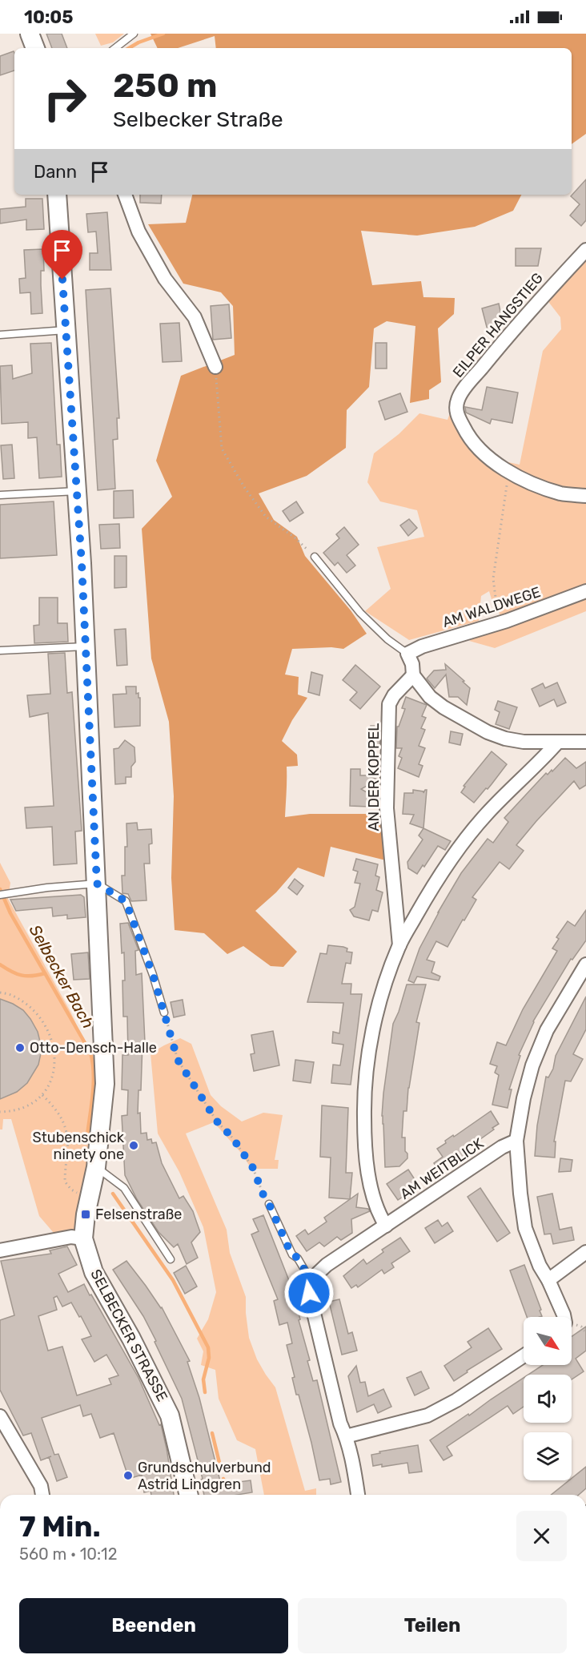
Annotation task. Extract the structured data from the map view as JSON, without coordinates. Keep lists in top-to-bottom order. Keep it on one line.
{"streets":{"main road":["SELBECKER STRASSE"],"street":["EILPER HANGSTIEG","AM WALDWEGE","AN DER KOPPEL","AM WEITBLICK"]},"water":["Selbecker Bach"],"places":{"other":["Otto-Densch-Halle","Stubenschick ninety one","Grundschulverbund Astrid Lindgren"],"transit":["Felsenstraße"]},"north":"bottom right","page":{"status":"10:05","turn":["250 m","Selbecker Straße"],"then":"Dann","heading":["7 Min.","560 m · 10:12"],"buttons":["Beenden","Teilen"]}}
